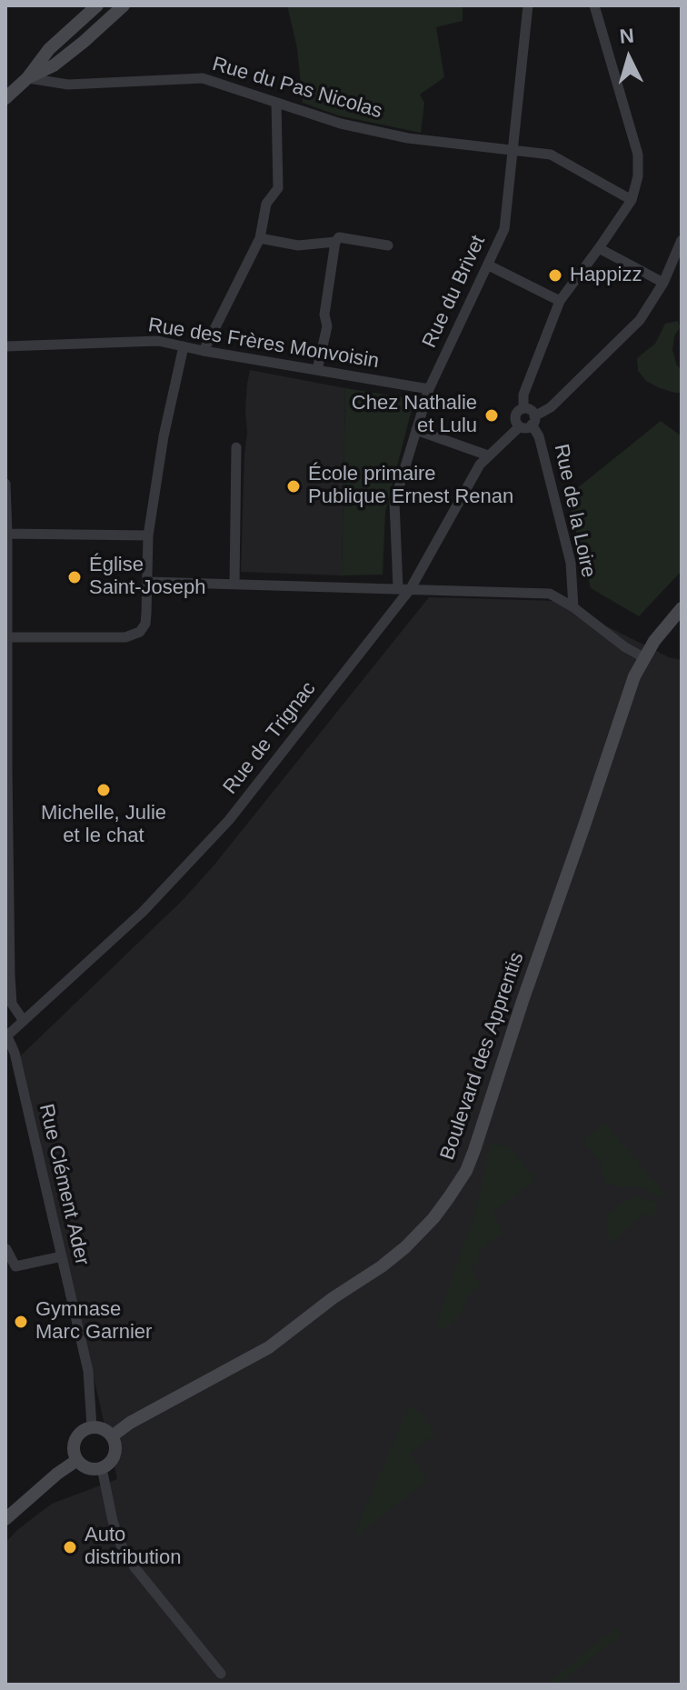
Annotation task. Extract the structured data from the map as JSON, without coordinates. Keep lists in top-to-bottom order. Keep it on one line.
{"streets":{"main road":["Boulevard des Apprentis"],"street":["Rue du Pas Nicolas","Rue du Brivet","Rue des Frères Monvoisin","Rue de la Loire","Rue de Trignac","Rue Clément Ader"]},"crossings":[["Rue du Pas Nicolas","Rue du Brivet"],["Rue du Brivet","Rue des Frères Monvoisin"],["Rue de la Loire","Rue de Trignac"],["Rue de Trignac","Rue Clément Ader"],["Boulevard des Apprentis","Rue Clément Ader"]],"places":["Happizz","Chez Nathalie et Lulu","École primaire Publique Ernest Renan","Église Saint-Joseph","Michelle, Julie et le chat","Gymnase Marc Garnier","Auto distribution"],"north":"top"}
